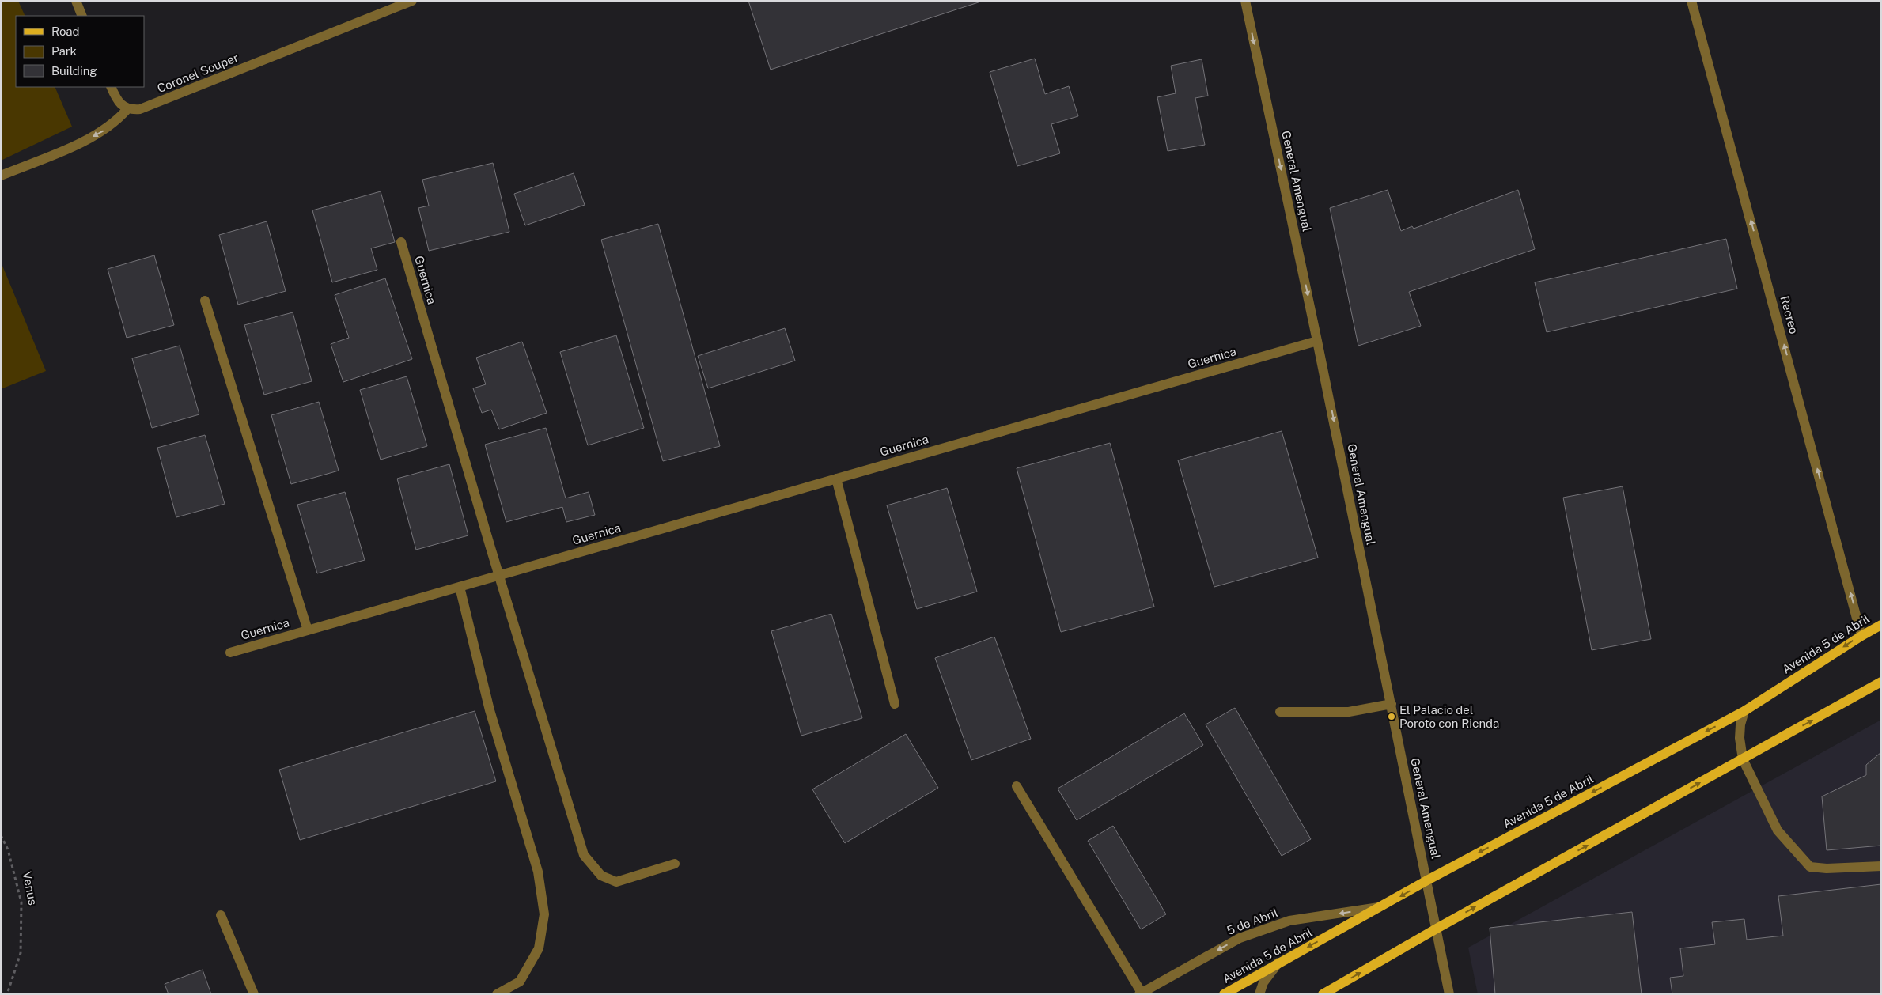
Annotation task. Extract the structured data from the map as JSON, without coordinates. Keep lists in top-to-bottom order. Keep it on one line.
{"streets":{"main road":["Avenida 5 de Abril"],"street":["Coronel Souper","General Amengual","Guernica","Recreo","5 de Abril"],"path":["Venus"]},"crossings":[["General Amengual","Guernica"],["General Amengual","Avenida 5 de Abril"],["Recreo","Avenida 5 de Abril"],["Avenida 5 de Abril","5 de Abril"]],"one_way":["General Amengual","Recreo","5 de Abril"],"places":["El Palacio del Poroto con Rienda"],"legend":["Road","Park","Building"]}
